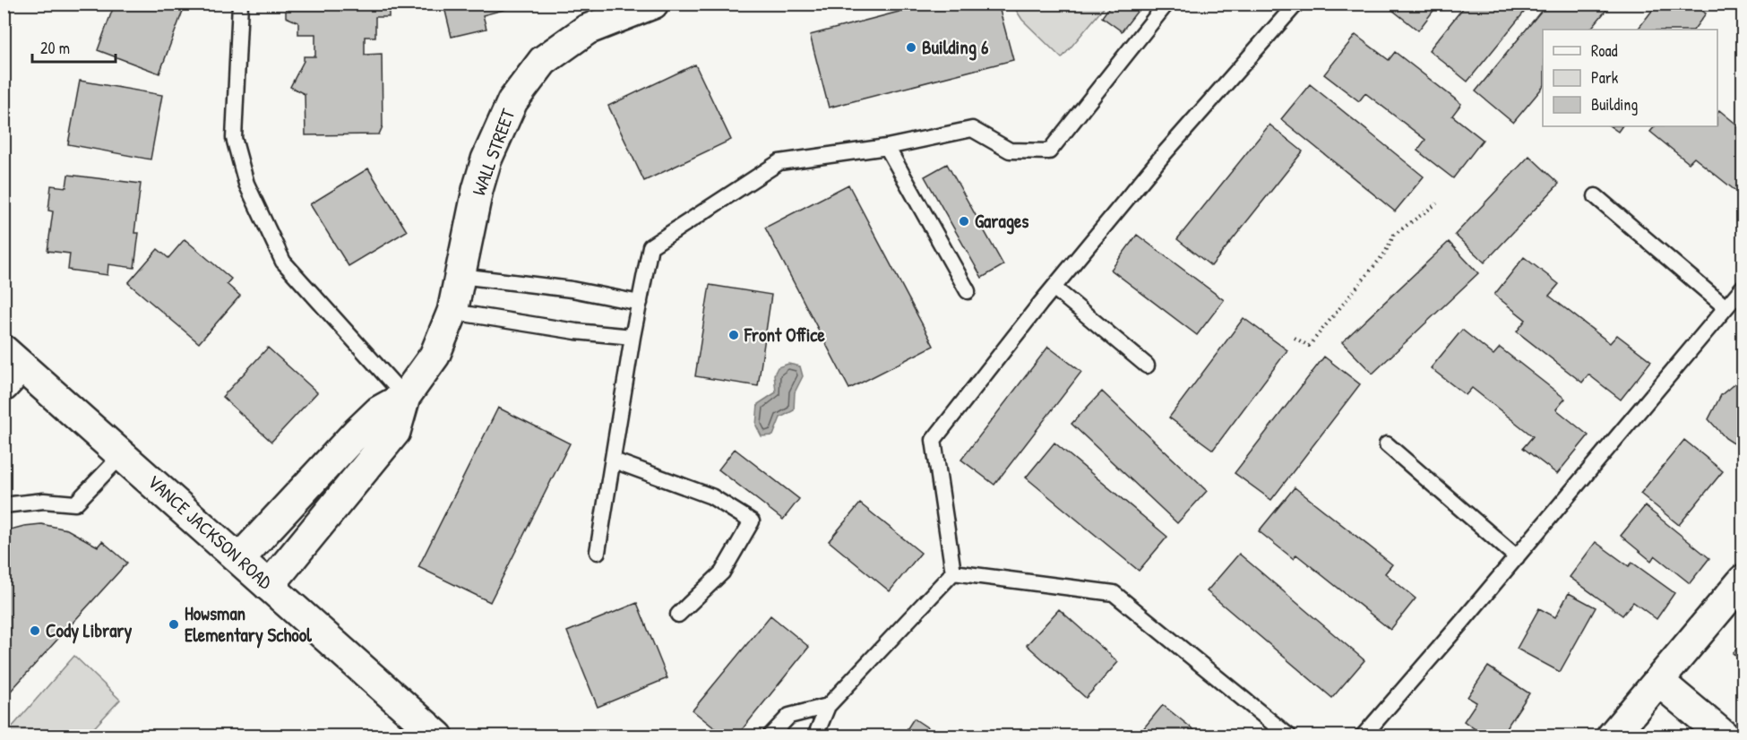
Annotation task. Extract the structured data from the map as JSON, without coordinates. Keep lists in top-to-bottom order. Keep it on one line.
{"streets":{"street":["WALL STREET","VANCE JACKSON ROAD"]},"crossings":[["WALL STREET","VANCE JACKSON ROAD"]],"places":["Building 6","Garages","Front Office","Howsman Elementary School","Cody Library"],"legend":["Road","Park","Building"],"scale_bar":"20 m"}
